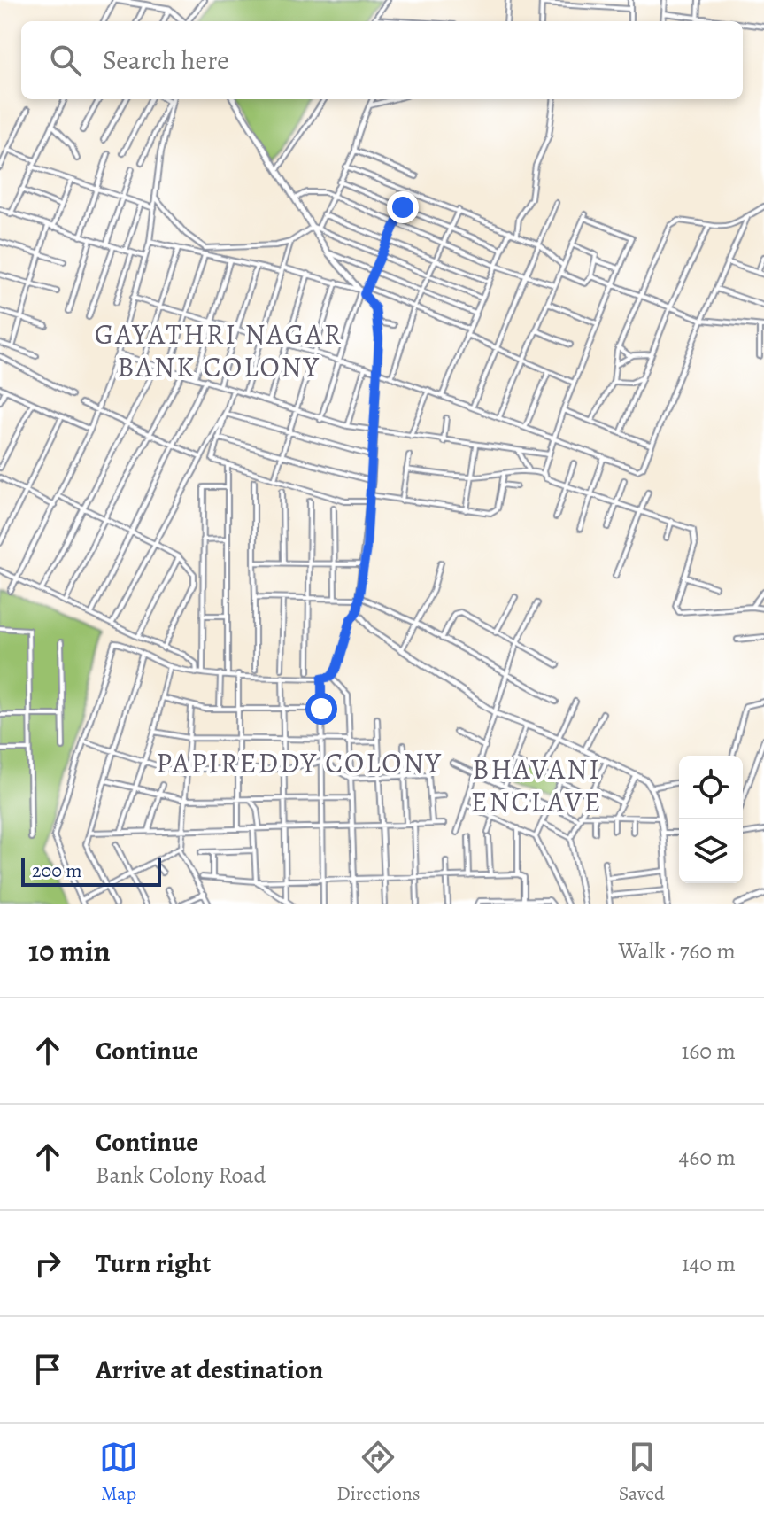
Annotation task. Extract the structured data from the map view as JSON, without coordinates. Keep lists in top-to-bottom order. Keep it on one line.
{"districts":["GAYATHRI NAGAR BANK COLONY","PAPIREDDY COLONY","BHAVANI ENCLAVE"],"scale_bar":"200 m","page":{"search":"Search here","scale":"200 m","heading":["10 min","Walk · 760 m"],"list":[["Continue","160 m"],["Continue","Bank Colony Road","460 m"],["Turn right","140 m"],"Arrive at destination"],"nav":["Map","Directions","Saved"]}}
